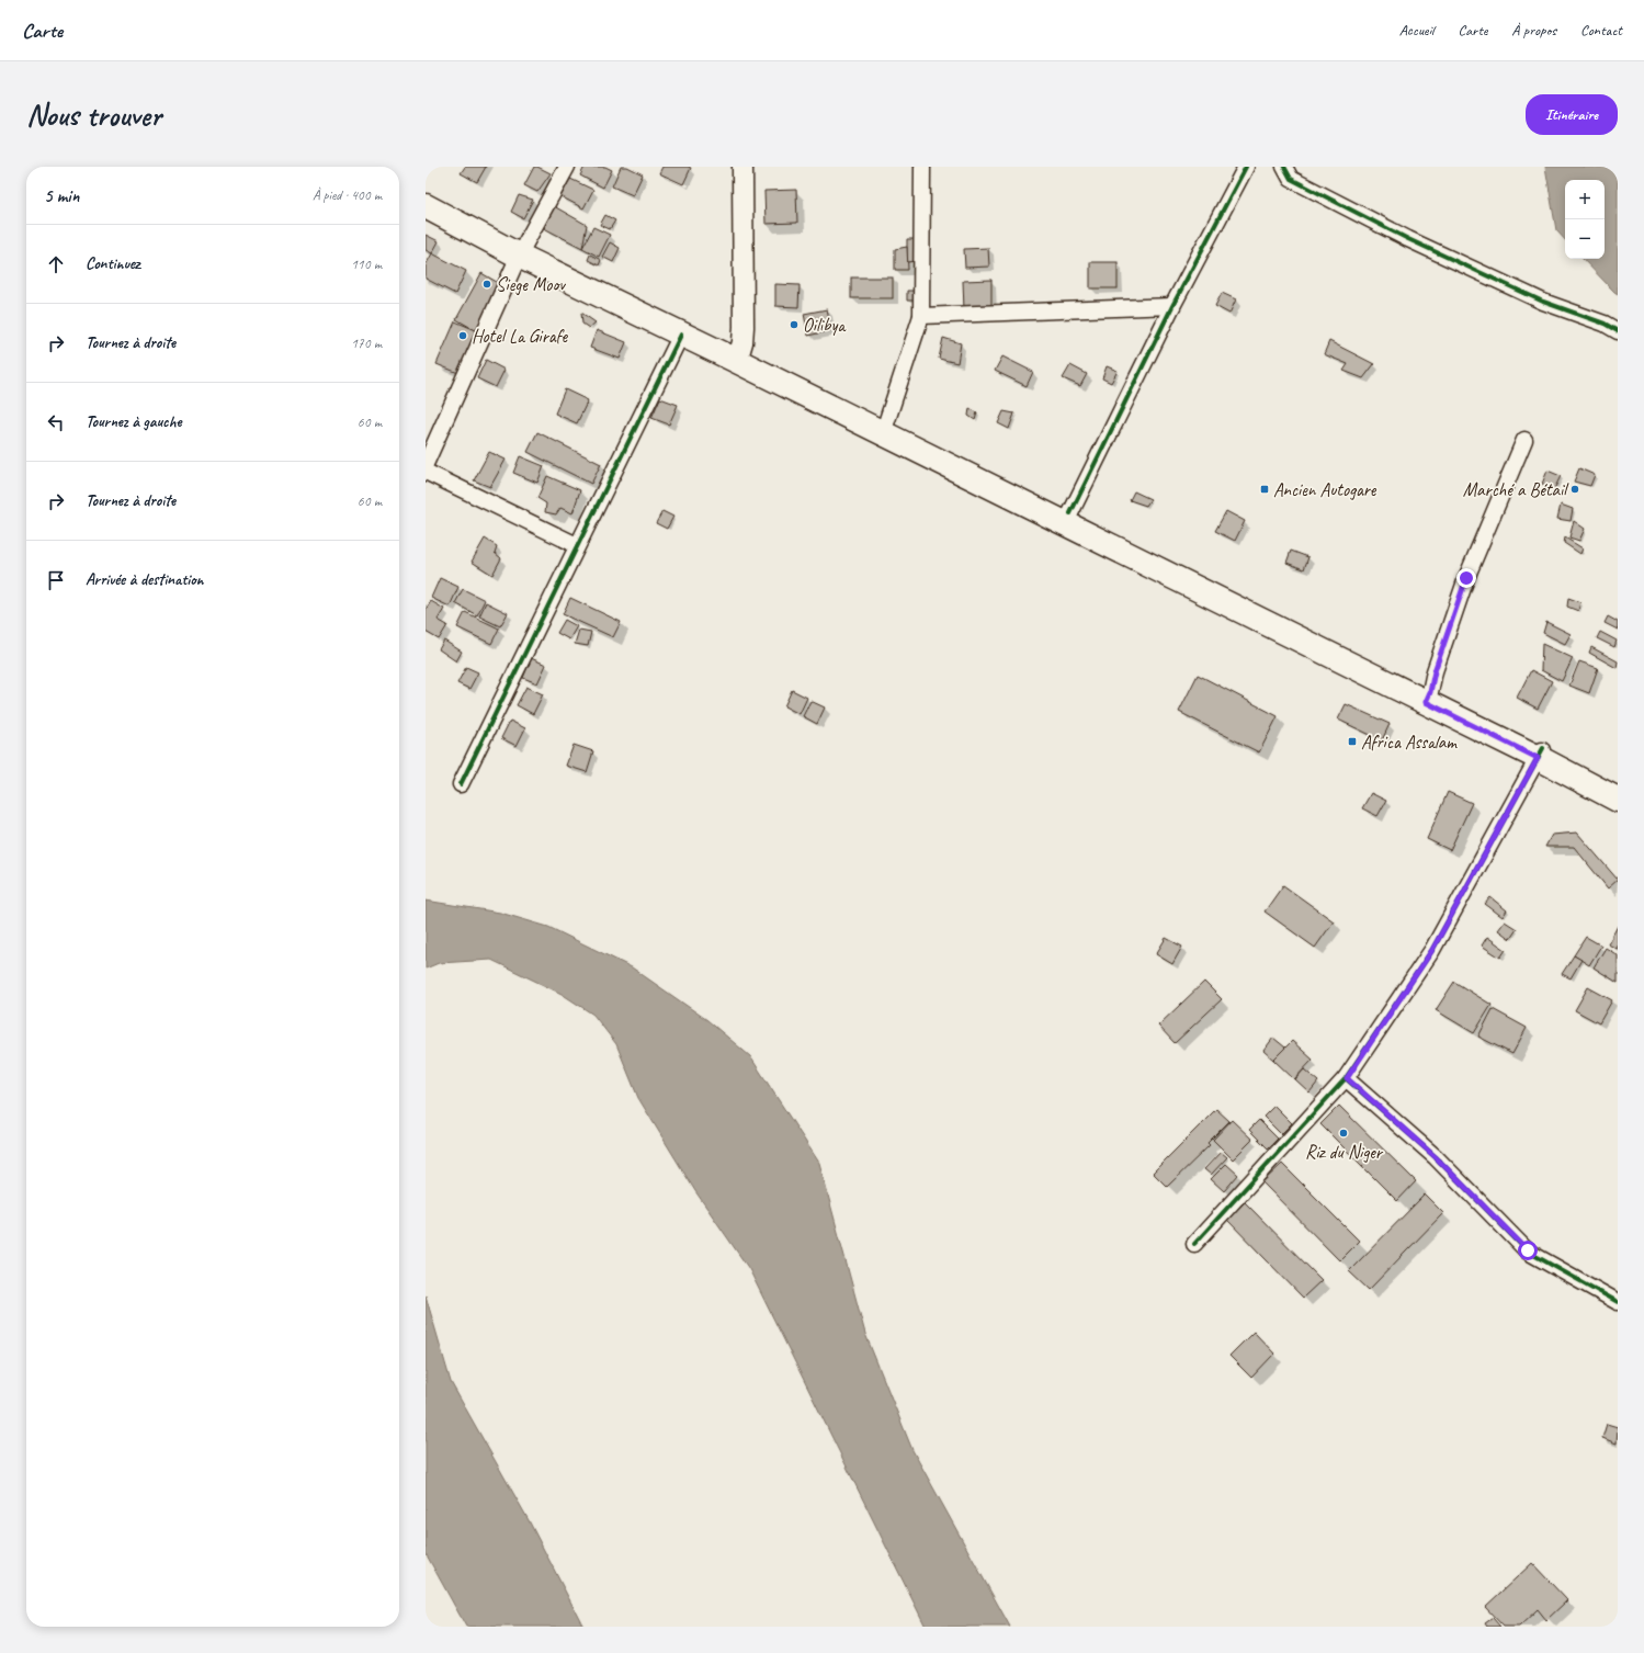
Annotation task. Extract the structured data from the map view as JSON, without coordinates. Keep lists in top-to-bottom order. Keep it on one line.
{"places":{"other":["Siege Moov","Oilibya","Hotel La Girafe","Marché a Bétail","Riz du Niger"],"transit":["Ancien Autogare","Africa Assalam"]},"page":{"header":"Carte","nav":["Accueil","Carte","À propos","Contact"],"buttons":"Itinéraire","title":"Nous trouver","heading":["5 min","À pied · 400 m"],"map_buttons":["+","−"],"list":[["Continuez","110 m"],["Tournez à droite","170 m"],["Tournez à gauche","60 m"],["Tournez à droite","60 m"],"Arrivée à destination"]}}
